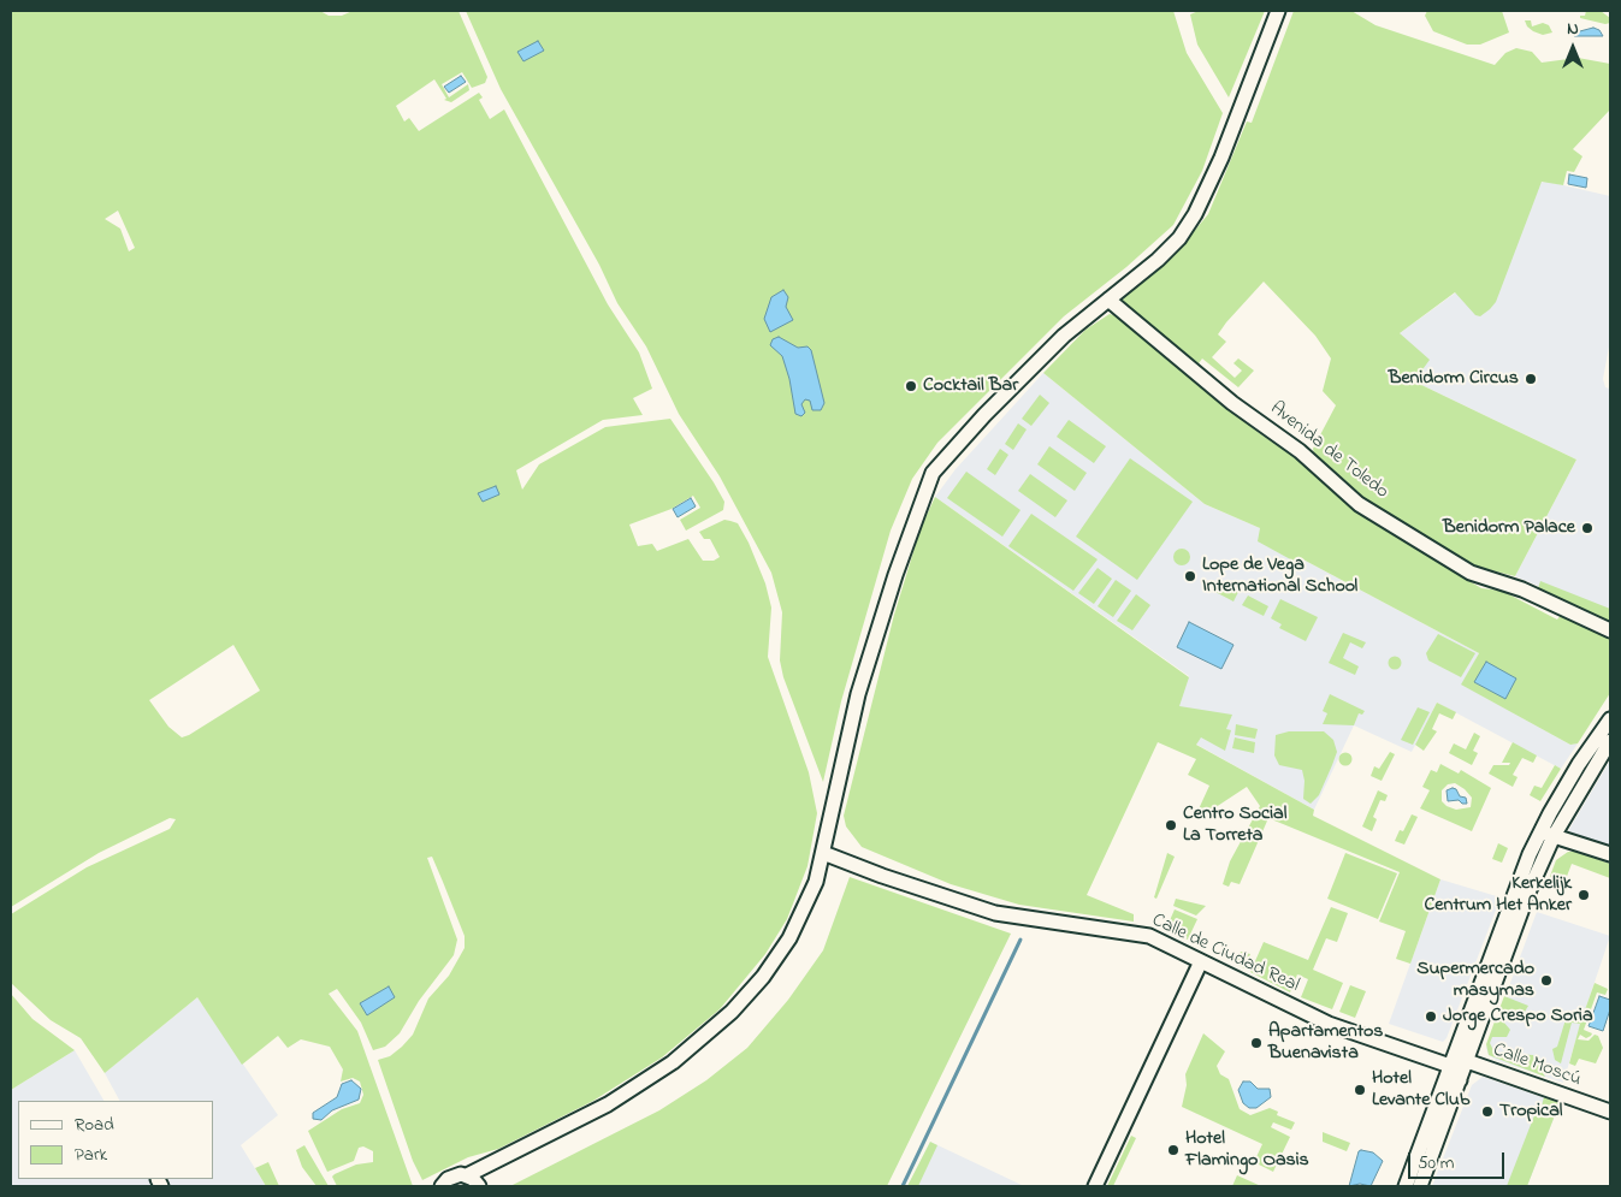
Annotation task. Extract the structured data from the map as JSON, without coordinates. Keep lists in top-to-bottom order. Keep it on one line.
{"streets":{"street":["Avenida de Toledo","Calle de Ciudad Real","Calle Moscú"]},"crossings":[["Calle de Ciudad Real","Calle Moscú"]],"places":["Benidorm Circus","Cocktail Bar","Benidorm Palace","Lope de Vega International School","Centro Social La Torreta","Kerkelijk Centrum Het Anker","Supermercado masymas","Jorge Crespo Soria","Apartamentos Buenavista","Hotel Levante Club","Tropical","Hotel Flamingo Oasis"],"legend":["Road","Park"],"scale_bar":"50 m","north":"top"}
